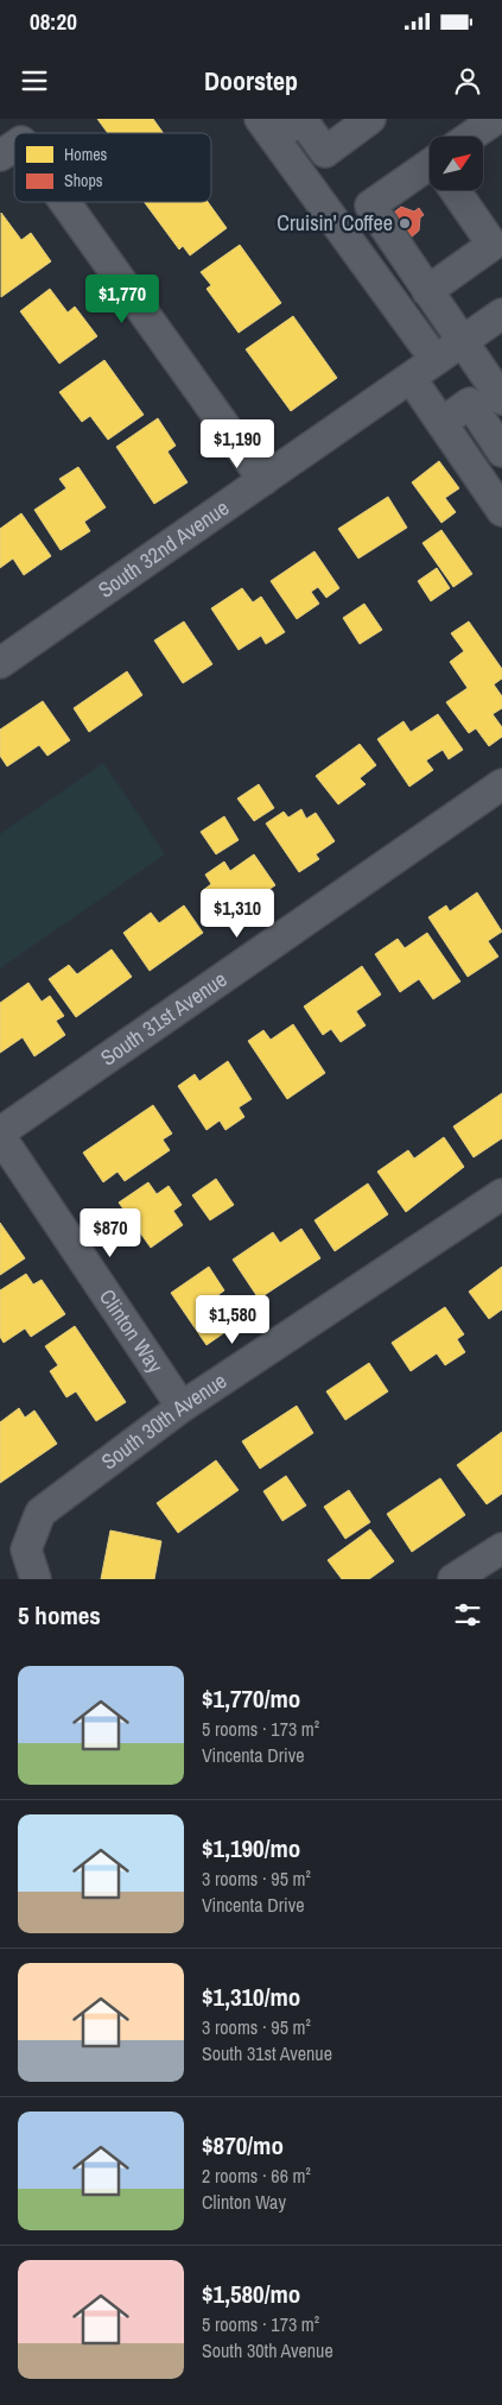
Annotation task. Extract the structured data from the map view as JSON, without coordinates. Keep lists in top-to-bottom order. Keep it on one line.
{"streets":{"street":["South 32nd Avenue","South 31st Avenue","Clinton Way","South 30th Avenue"]},"crossings":[["South 31st Avenue","Clinton Way"],["Clinton Way","South 30th Avenue"]],"places":["Cruisin' Coffee"],"legend":["Homes","Shops"],"north":"top right","page":{"status":"08:20","header":"Doorstep","price":["$1,770","$1,190","$1,310","$870","$1,580"],"heading":"5 homes","list":[{"name":"$1,770/mo","note":"5 rooms · 173 m² · Vincenta Drive"},{"name":"$1,190/mo","note":"3 rooms · 95 m² · Vincenta Drive"},{"name":"$1,310/mo","note":"3 rooms · 95 m² · South 31st Avenue"},{"name":"$870/mo","note":"2 rooms · 66 m² · Clinton Way"},{"name":"$1,580/mo","note":"5 rooms · 173 m² · South 30th Avenue"}]}}
